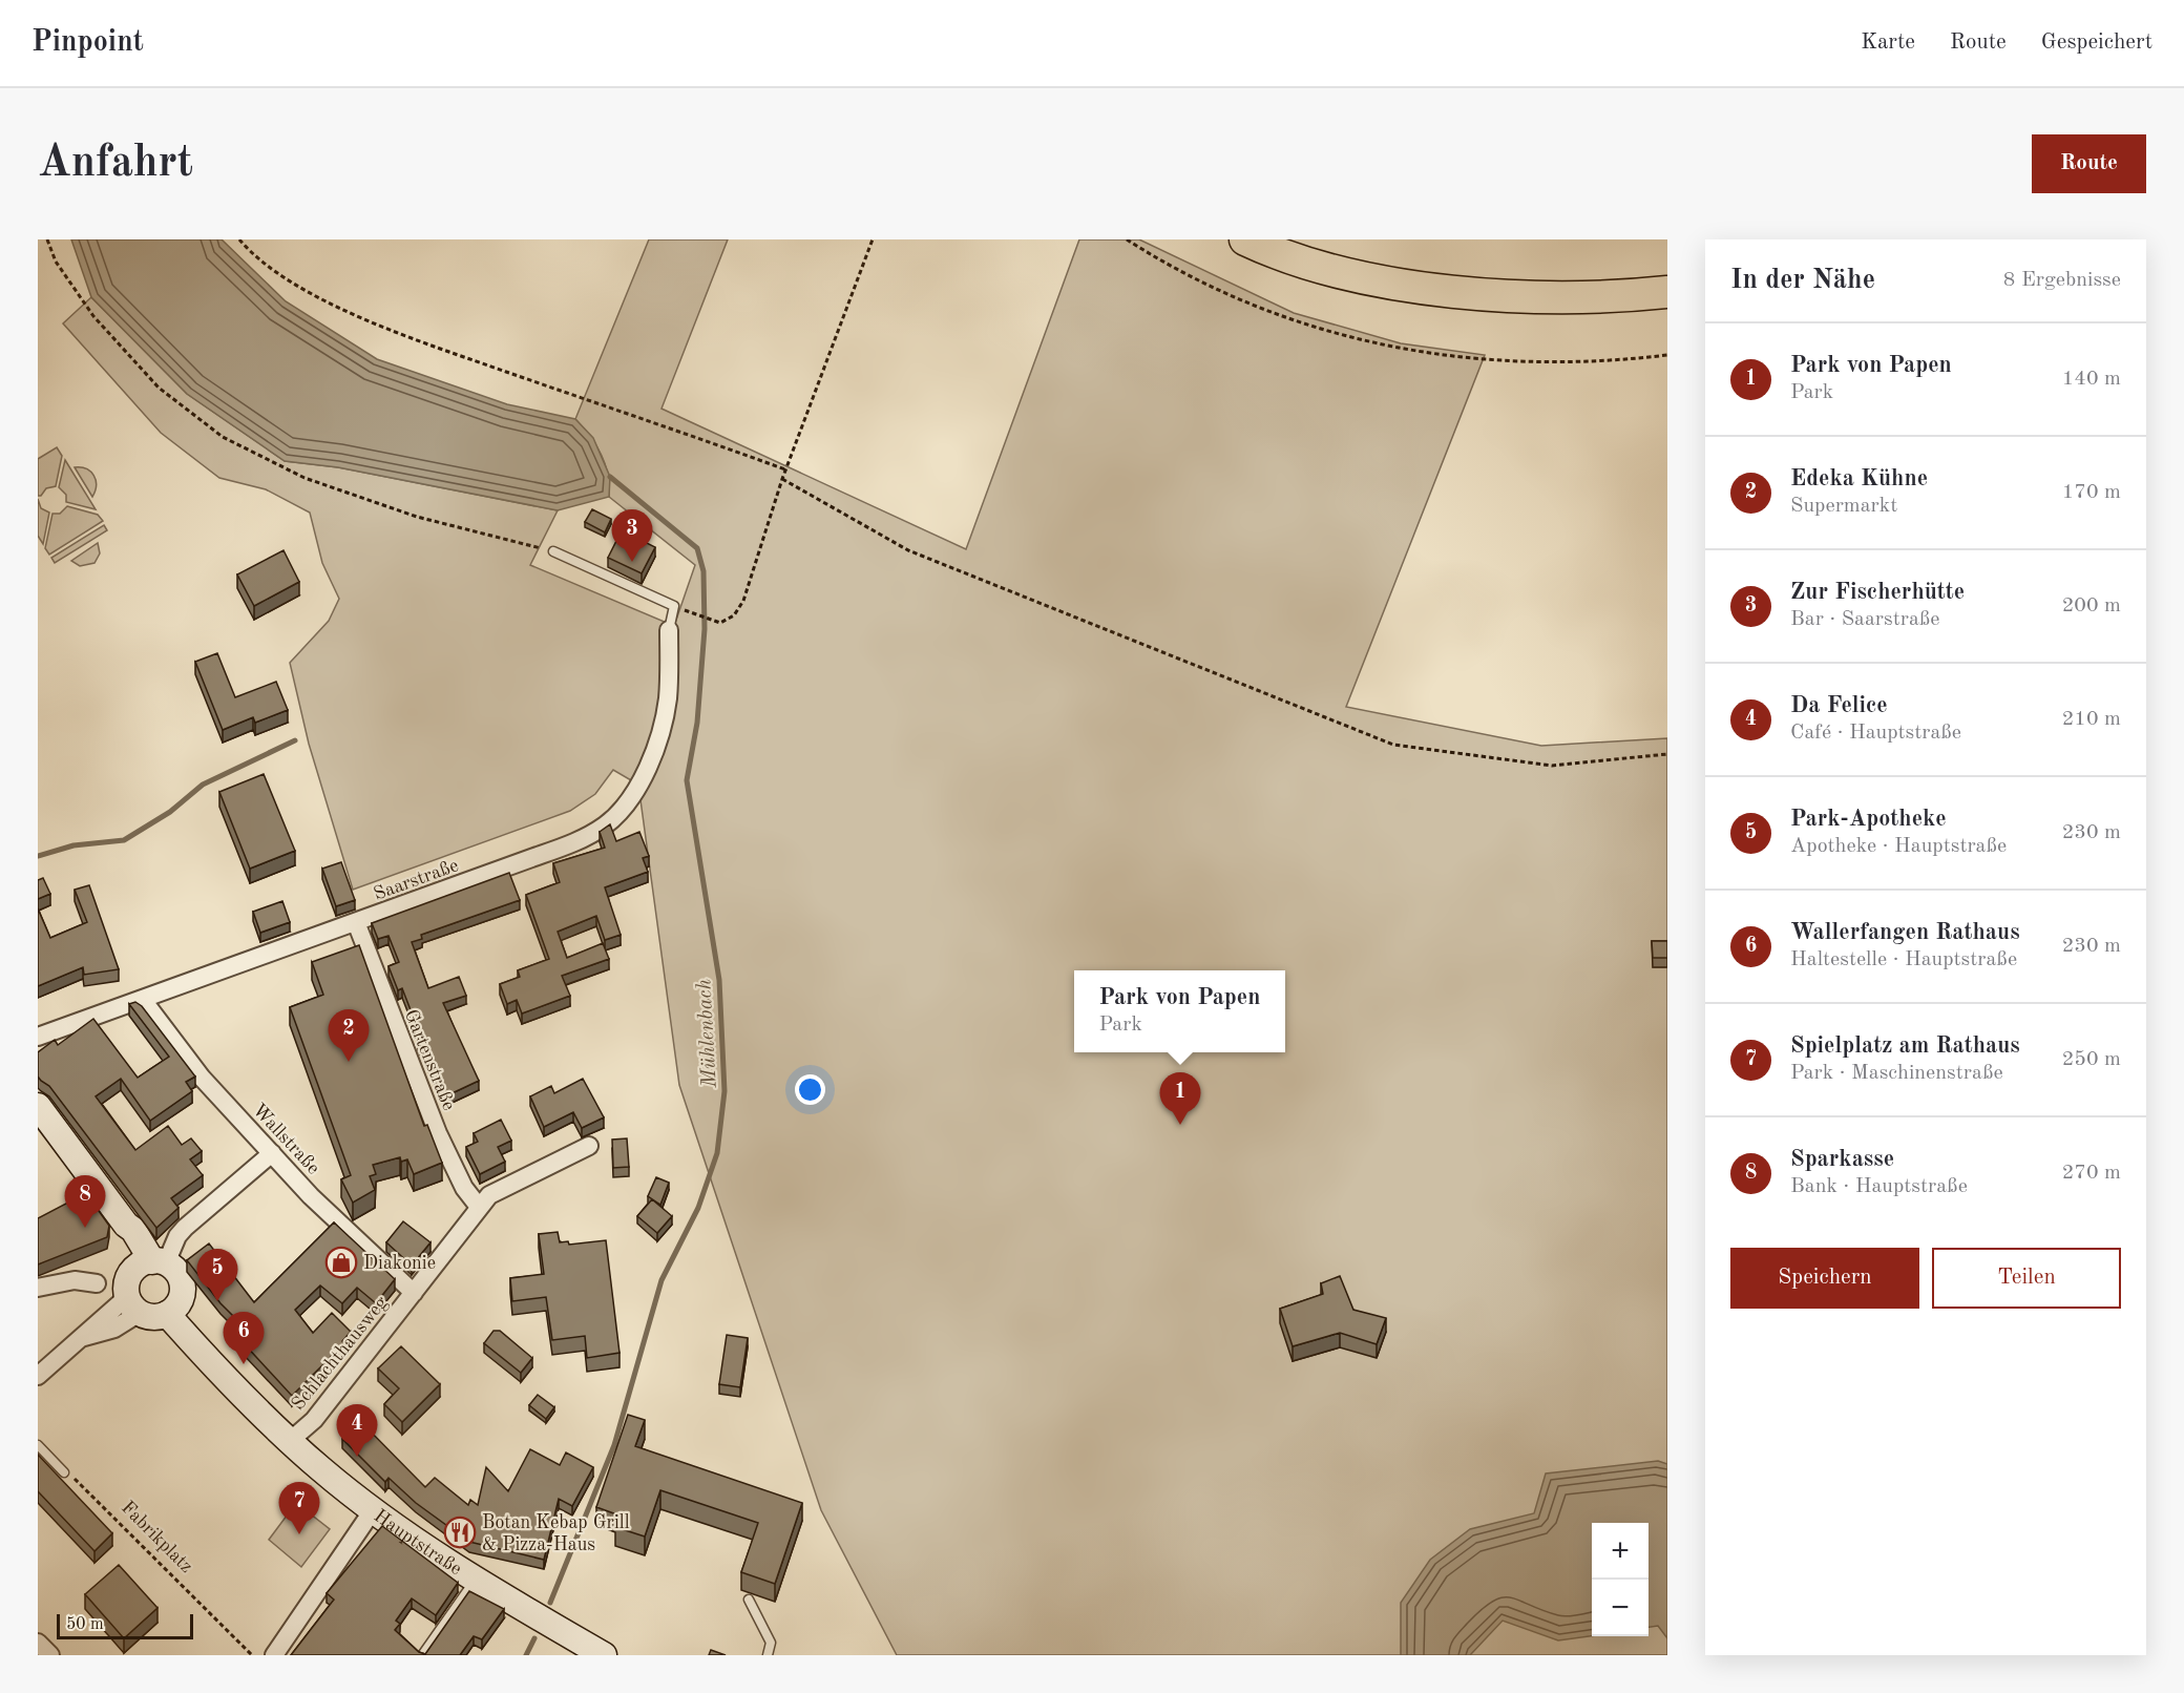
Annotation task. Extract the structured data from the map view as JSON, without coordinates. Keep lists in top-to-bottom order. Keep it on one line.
{"streets":{"main road":["Hauptstraße"],"street":["Saarstraße","Gartenstraße","Wallstraße","Schlachthausweg"],"path":["Fabrikplatz"]},"crossings":[["Saarstraße","Gartenstraße"],["Saarstraße","Wallstraße"],["Gartenstraße","Schlachthausweg"],["Wallstraße","Schlachthausweg"],["Schlachthausweg","Hauptstraße"]],"water":["Mühlenbach"],"places":{"shop":["Diakonie"],"restaurant":["Botan Kebap Grill & Pizza-Haus"]},"scale_bar":"50 m","page":{"header":"Pinpoint","nav":["Karte","Route","Gespeichert"],"buttons":["Route",["Speichern","Teilen"]],"title":"Anfahrt","heading":["In der Nähe","8 Ergebnisse"],"list":[{"mark":"1","name":"Park von Papen","note":"Park","value":"140 m"},{"mark":"2","name":"Edeka Kühne","note":"Supermarkt","value":"170 m"},{"mark":"3","name":"Zur Fischerhütte","note":"Bar · Saarstraße","value":"200 m"},{"mark":"4","name":"Da Felice","note":"Café · Hauptstraße","value":"210 m"},{"mark":"5","name":"Park-Apotheke","note":"Apotheke · Hauptstraße","value":"230 m"},{"mark":"6","name":"Wallerfangen Rathaus","note":"Haltestelle · Hauptstraße","value":"230 m"},{"mark":"7","name":"Spielplatz am Rathaus","note":"Park · Maschinenstraße","value":"250 m"},{"mark":"8","name":"Sparkasse","note":"Bank · Hauptstraße","value":"270 m"}],"pins":["3","2","1","8","5","6","4","7"],"popup":["Park von Papen","Park"],"map_buttons":["+","−"],"scale":"50 m"}}
